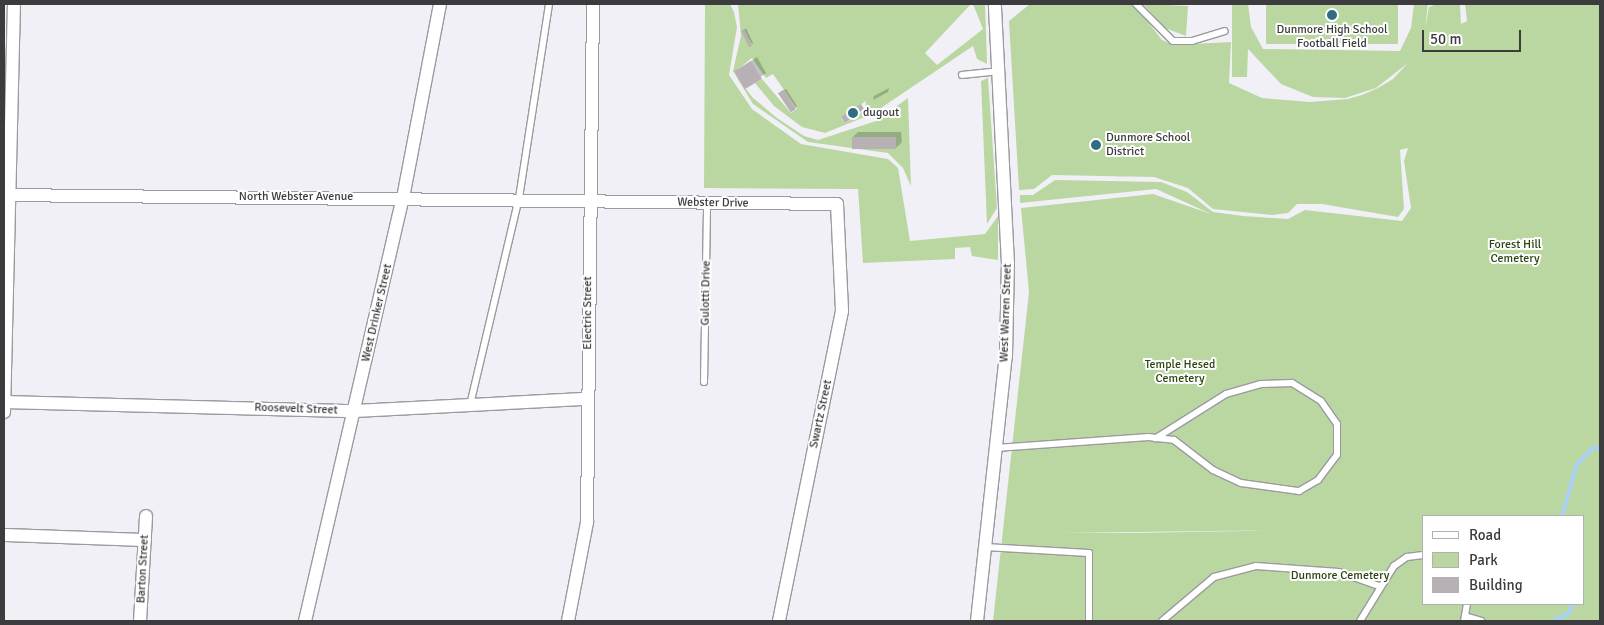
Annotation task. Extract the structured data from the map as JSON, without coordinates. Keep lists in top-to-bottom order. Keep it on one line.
{"streets":{"street":["North Webster Avenue","Webster Drive","West Drinker Street","Electric Street","West Warren Street","Roosevelt Street","Swartz Street","Barton Street"],"lane":["Gulotti Drive"]},"crossings":[["North Webster Avenue","Webster Drive"],["North Webster Avenue","West Drinker Street"],["North Webster Avenue","Electric Street"],["Webster Drive","Gulotti Drive"],["Webster Drive","Electric Street"],["Webster Drive","Swartz Street"],["West Drinker Street","Roosevelt Street"],["Electric Street","Roosevelt Street"]],"parks":["Forest Hill Cemetery","Temple Hesed Cemetery","Dunmore Cemetery"],"places":["Dunmore High School Football Field","dugout","Dunmore School District"],"legend":["Road","Park","Building"],"scale_bar":"50 m"}
